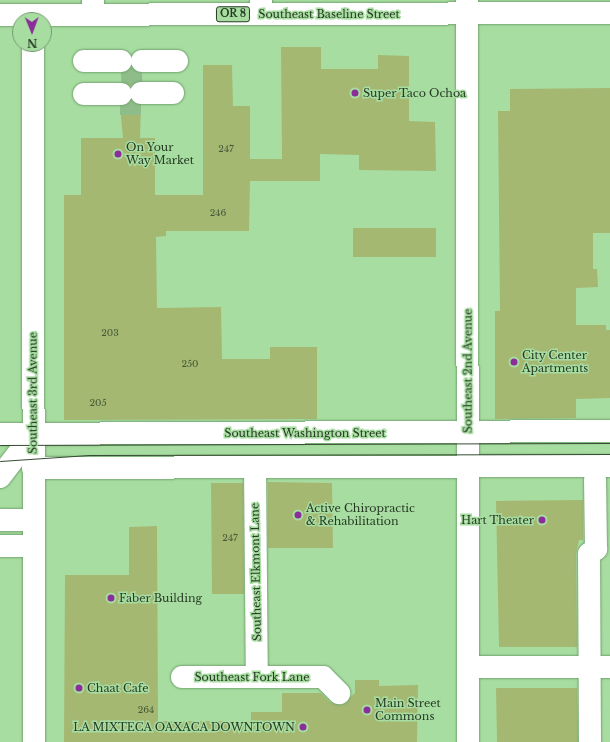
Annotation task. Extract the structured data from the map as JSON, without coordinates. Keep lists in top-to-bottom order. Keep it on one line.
{"streets":{"main road":["OR 8","Southeast Baseline Street","Southeast 2nd Avenue","Southeast 3rd Avenue","Southeast Washington Street","Southeast Elkmont Lane","Southeast Fork Lane"]},"crossings":[["Southeast Baseline Street","Southeast 2nd Avenue"],["Southeast 2nd Avenue","Southeast Washington Street"],["Southeast 3rd Avenue","Southeast Washington Street"],["Southeast Elkmont Lane","Southeast Fork Lane"]],"places":["Super Taco Ochoa","On Your Way Market","City Center Apartments","Active Chiropractic & Rehabilitation","Hart Theater","Faber Building","Chaat Cafe","Main Street Commons","LA MIXTECA OAXACA DOWNTOWN"],"house_numbers":["247","246","203","250","205","247","264"],"north":"bottom"}
